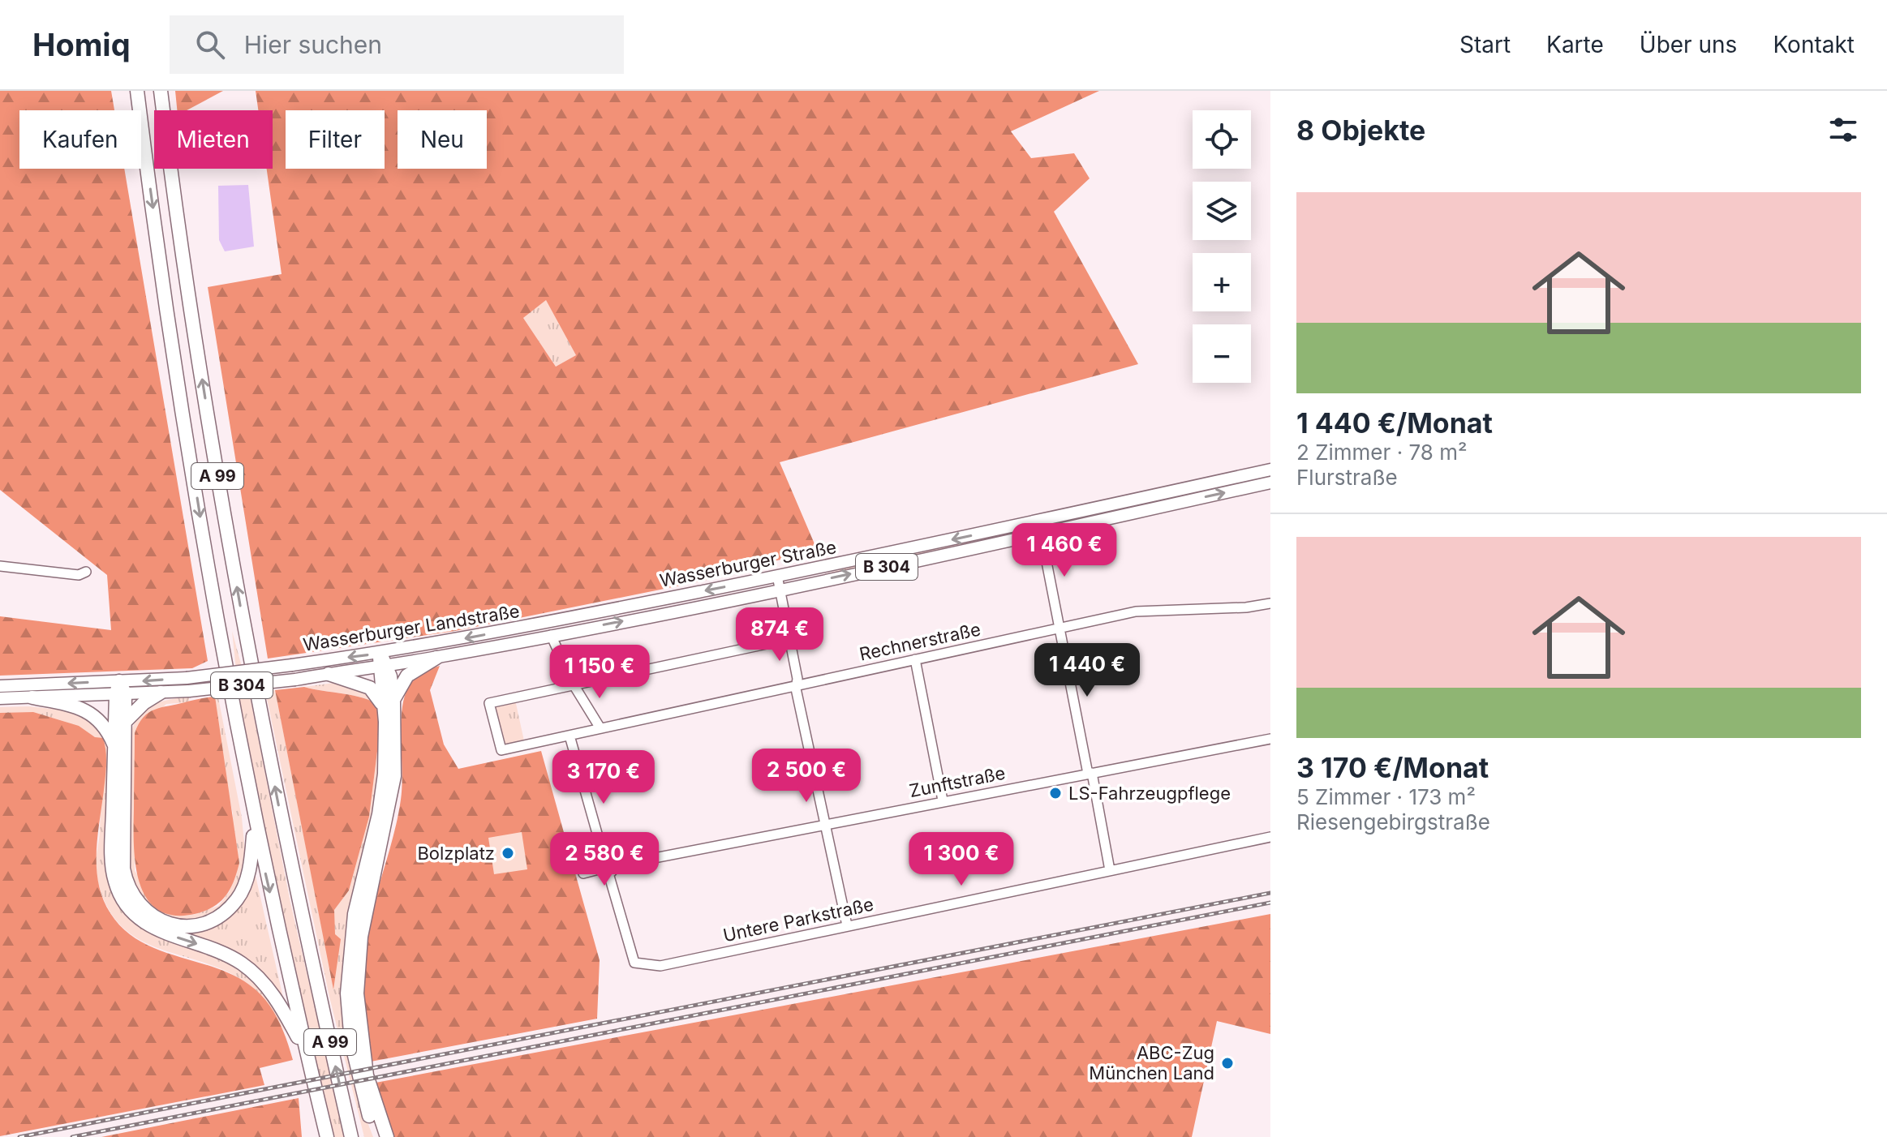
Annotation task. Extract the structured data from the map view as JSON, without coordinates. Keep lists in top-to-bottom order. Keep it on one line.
{"streets":{"highway":["A 99"],"main road":["Wasserburger Straße","B 304","Wasserburger Landstraße"],"street":["Rechnerstraße","Zunftstraße","Untere Parkstraße"]},"crossings":[["A 99","B 304"],["A 99","Wasserburger Landstraße"],["Wasserburger Straße","Wasserburger Landstraße"],["B 304","Wasserburger Landstraße"],["Zunftstraße","Untere Parkstraße"]],"places":["LS-Fahrzeugpflege","Bolzplatz","ABC-Zug München Land"],"page":{"header":"Homiq","search":"Hier suchen","nav":["Start","Karte","Über uns","Kontakt"],"heading":"8 Objekte","map_buttons":["+","−"],"chip":["Kaufen","Mieten","Filter","Neu"],"list":[{"name":"1 440 €/Monat","note":"2 Zimmer · 78 m² · Flurstraße"},{"name":"3 170 €/Monat","note":"5 Zimmer · 173 m² · Riesengebirgstraße"}],"price":["1 460 €","874 €","1 440 €","1 150 €","2 500 €","3 170 €","2 580 €","1 300 €"]}}
